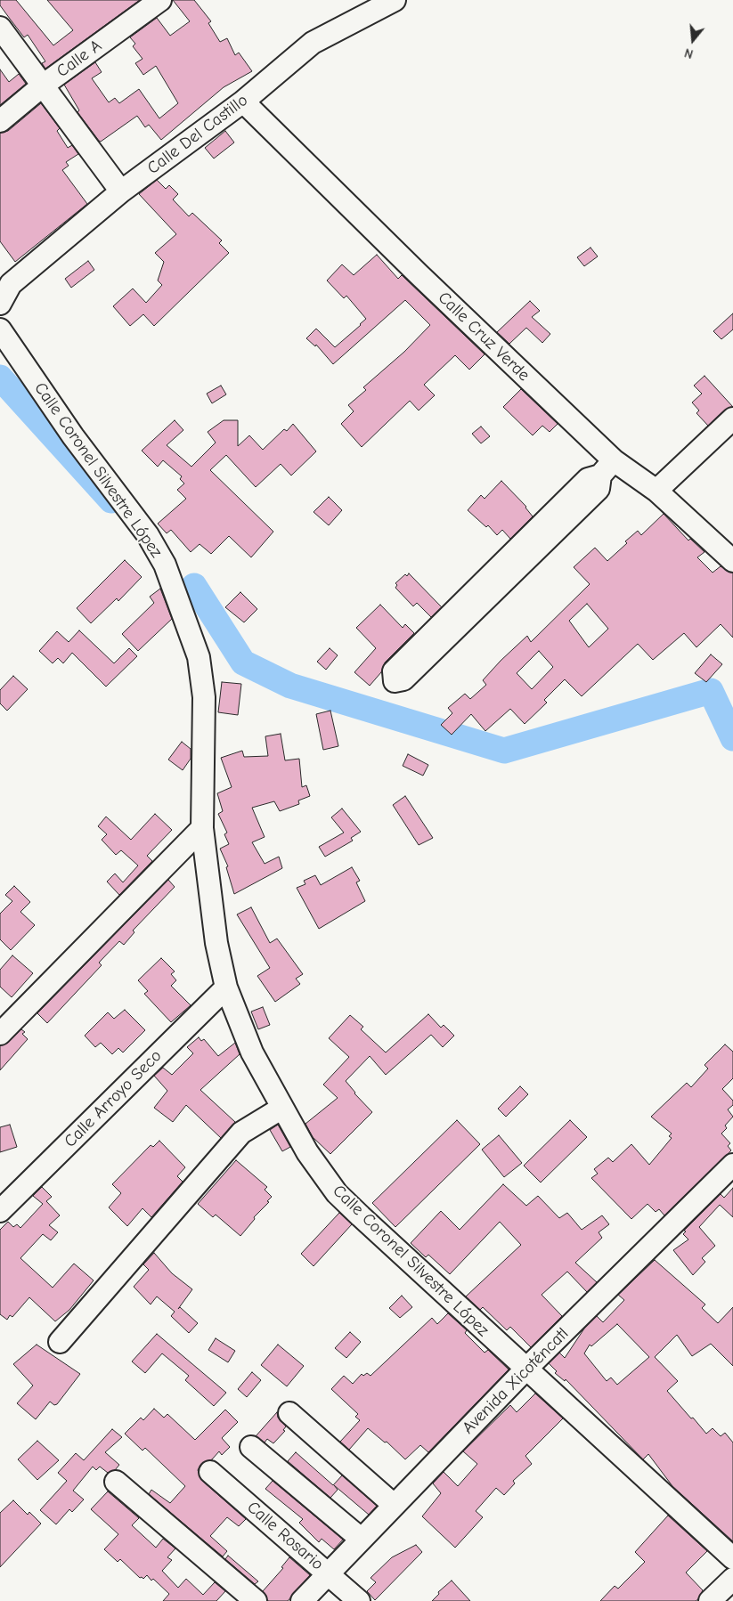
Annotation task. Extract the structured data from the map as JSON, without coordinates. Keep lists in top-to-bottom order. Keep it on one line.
{"streets":{"street":["Calle A","Calle Del Castillo","Calle Cruz Verde","Calle Coronel Silvestre López","Calle Arroyo Seco","Avenida Xicoténcatl","Calle Rosario"]},"crossings":[["Calle Del Castillo","Calle Cruz Verde"],["Calle Coronel Silvestre López","Calle Arroyo Seco"],["Calle Coronel Silvestre López","Avenida Xicoténcatl"],["Avenida Xicoténcatl","Calle Rosario"]],"north":"bottom"}
